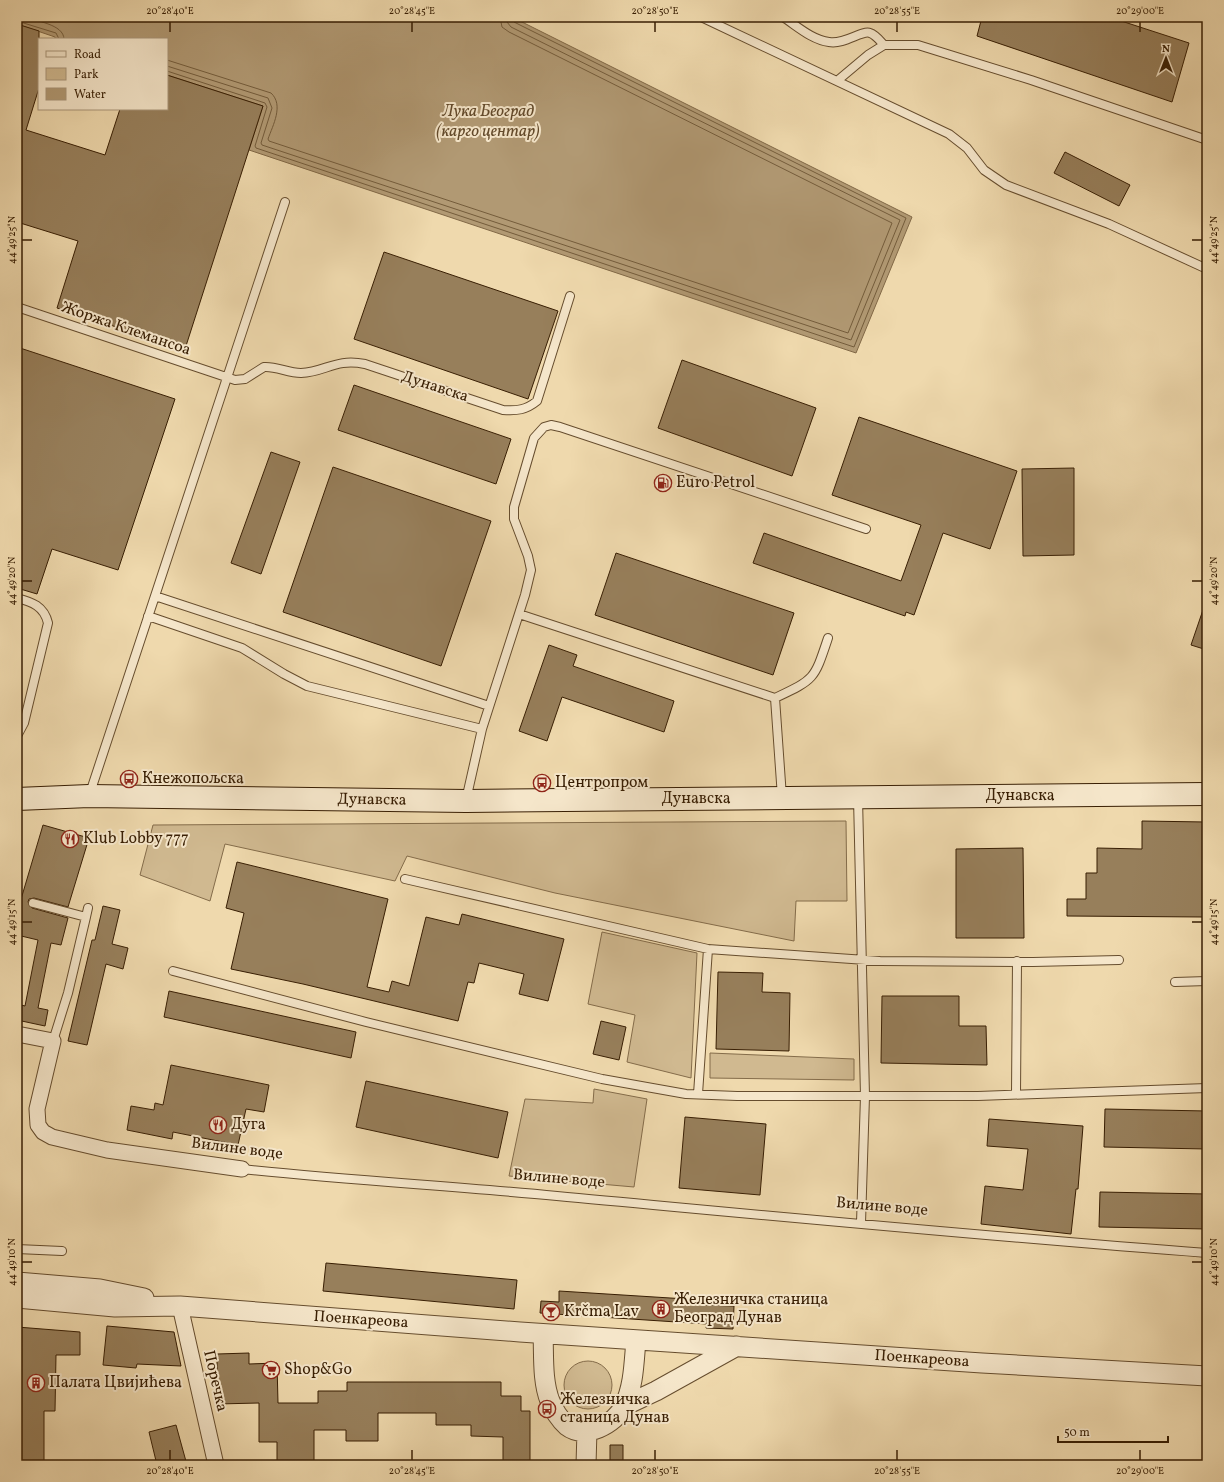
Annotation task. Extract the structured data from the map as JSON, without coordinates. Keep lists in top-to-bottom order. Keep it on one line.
{"streets":{"main road":["Дунавска"],"street":["Вилине воде","Поенкареова","Поречка"],"lane":["Жоржа Клемансоа"]},"crossings":[["Жоржа Клемансоа","Дунавска"],["Поенкареова","Поречка"]],"water":["Лука Београд (карго центар)"],"places":{"fuel station":["Euro Petrol"],"bus stop":["Кнежопољска","Центропром","Железничка станица Дунав"],"restaurant":["Klub Lobby 777","Дуга"],"building":["Железничка станица Београд Дунав","Палата Цвијићева"],"bar":["Krčma Lav"],"supermarket":["Shop&Go"]},"legend":["Road","Park","Water"],"scale_bar":"50 m","north":"top","coordinates":["20°28'40\"E","20°28'45\"E","20°28'50\"E","20°28'55\"E","20°29'00\"E","44°49'25\"N","44°49'20\"N","44°49'15\"N","44°49'10\"N"]}
